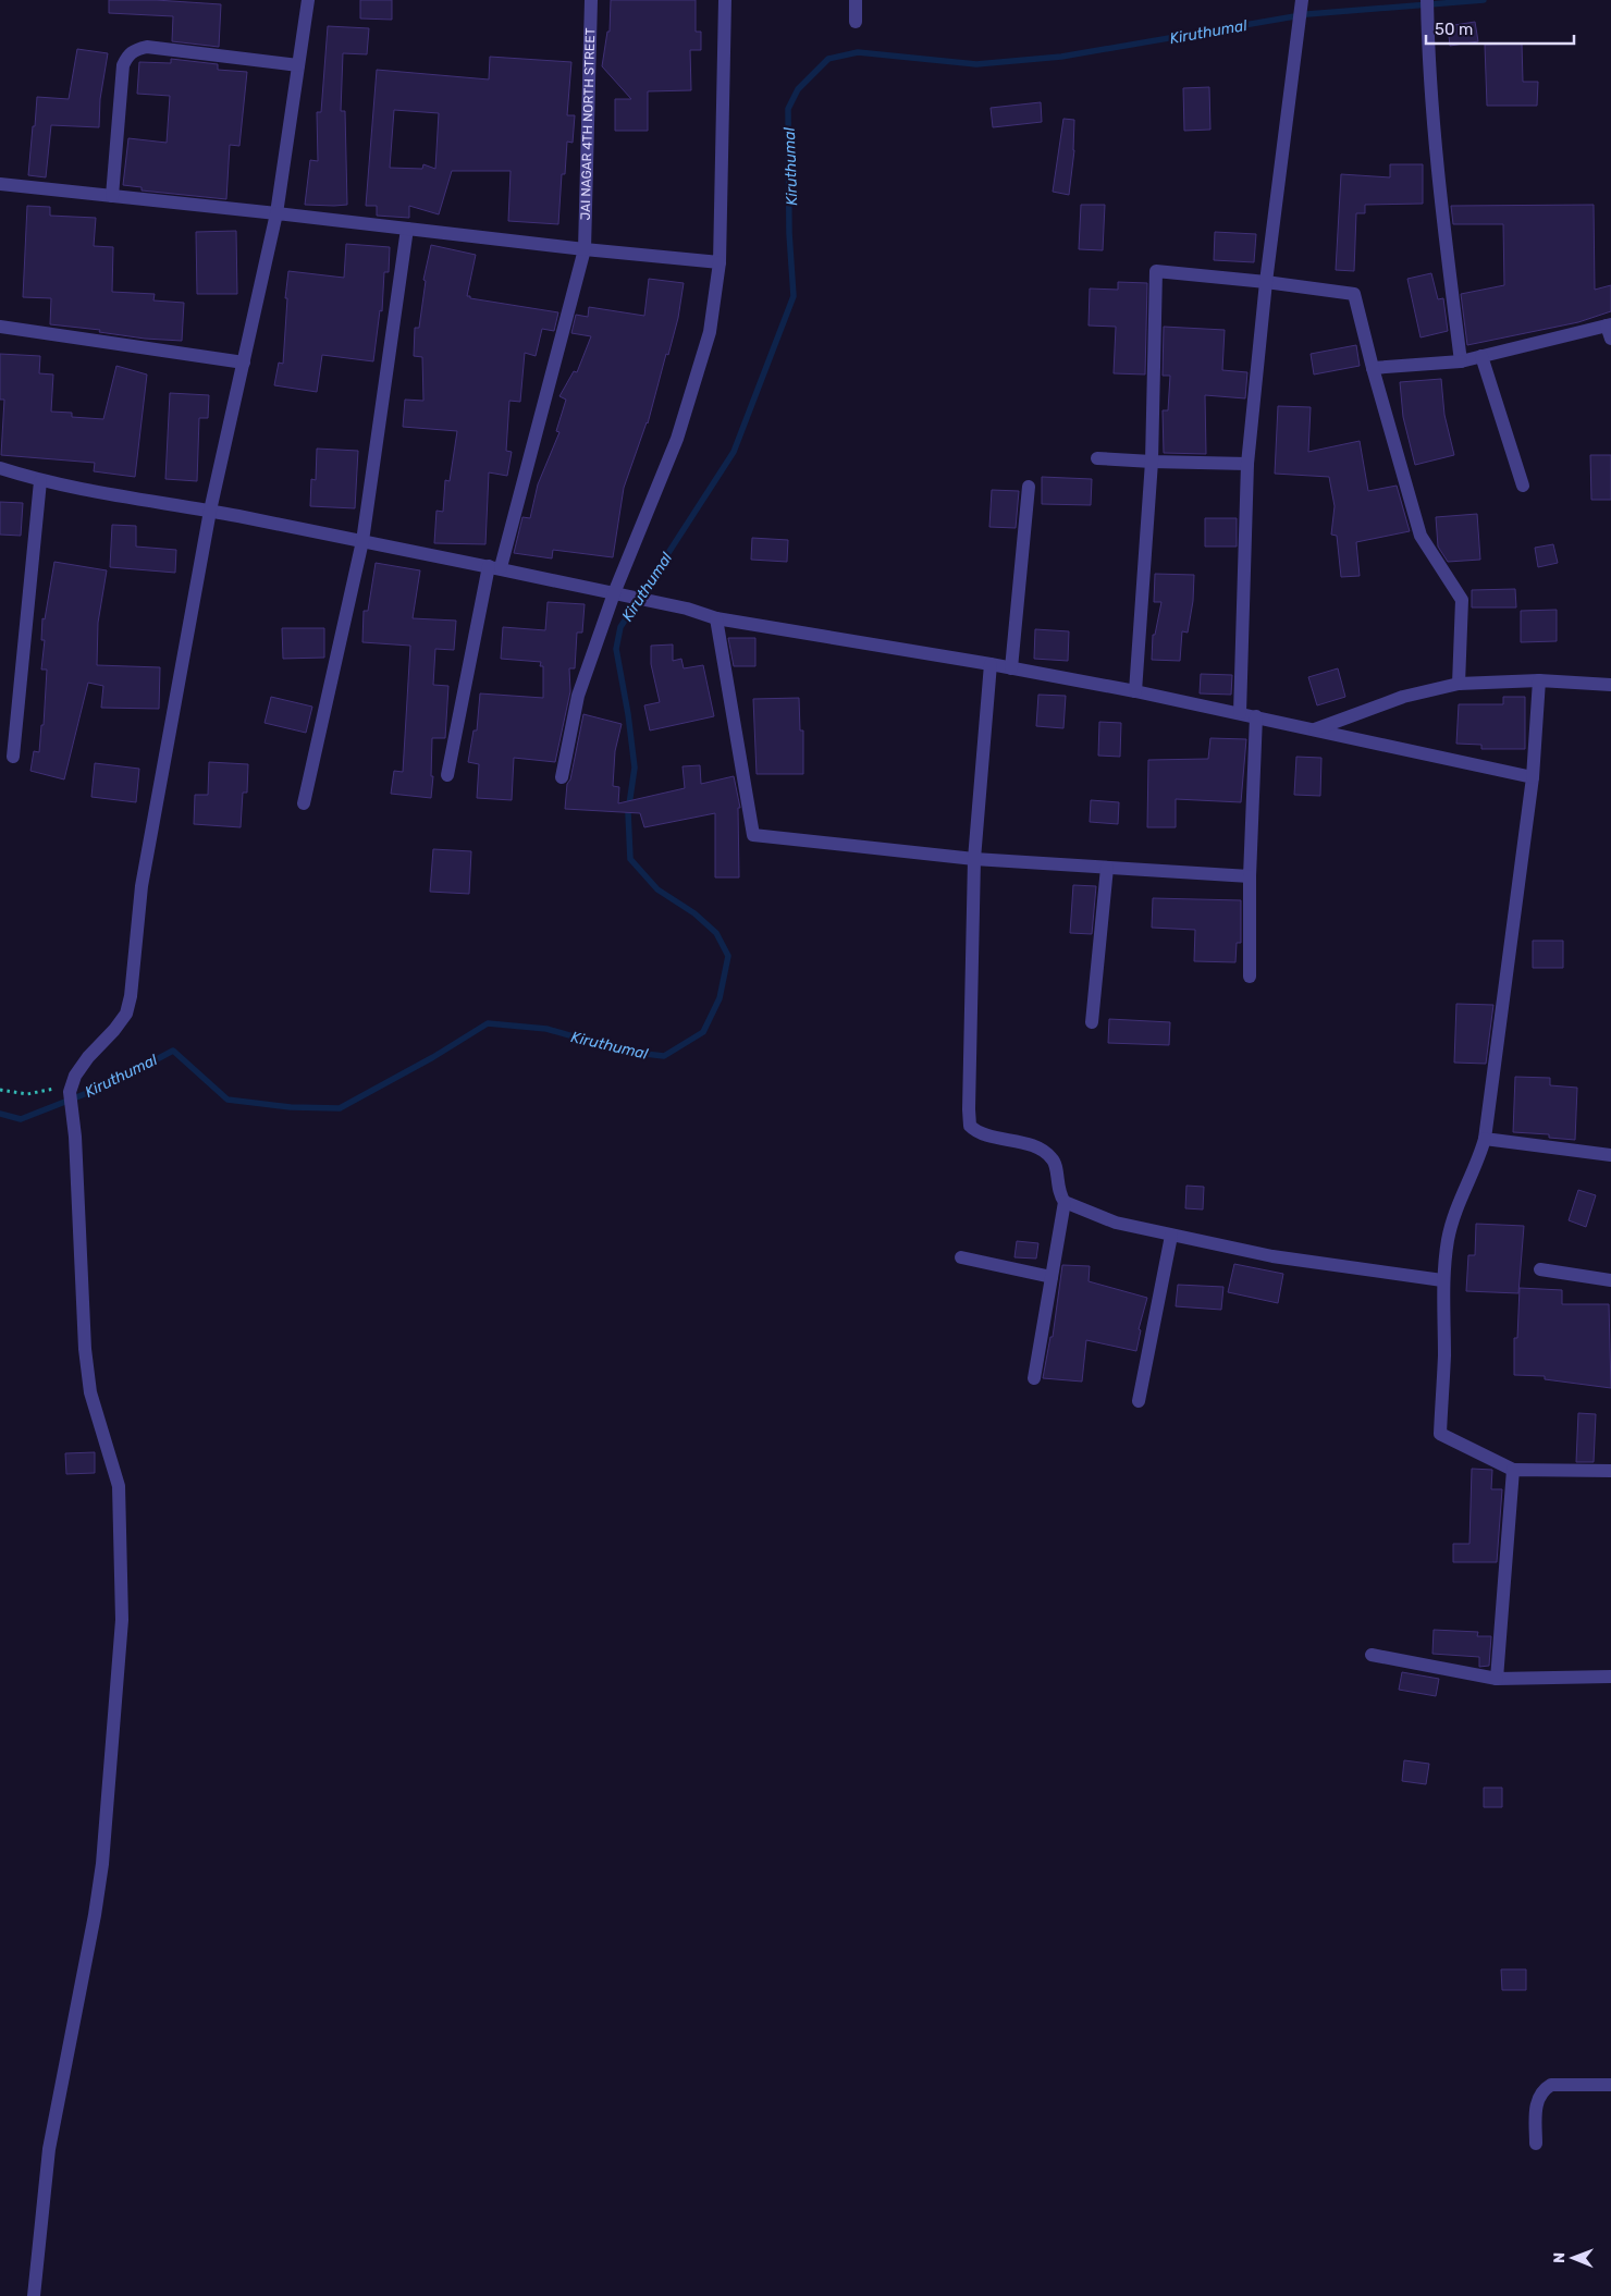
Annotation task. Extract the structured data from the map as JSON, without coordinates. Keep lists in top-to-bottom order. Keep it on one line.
{"streets":{"street":["JAI NAGAR 4TH NORTH STREET"]},"water":["Kiruthumal"],"scale_bar":"50 m","north":"left"}
